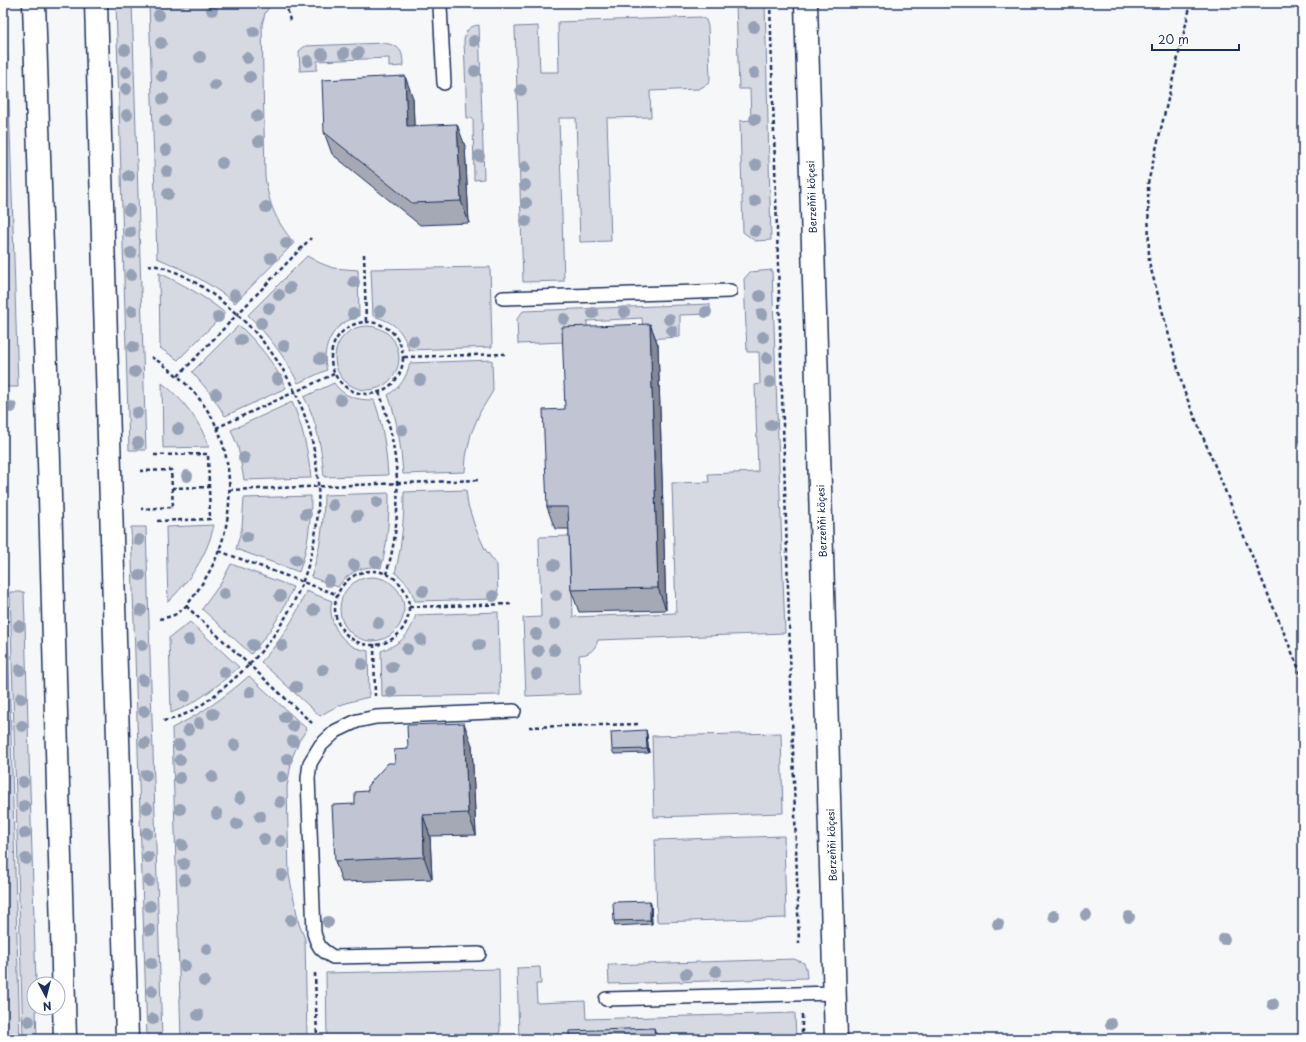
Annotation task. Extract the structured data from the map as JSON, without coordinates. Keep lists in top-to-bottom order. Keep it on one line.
{"streets":{"main road":["Berzeňňi köçesi"]},"scale_bar":"20 m","north":"bottom"}
